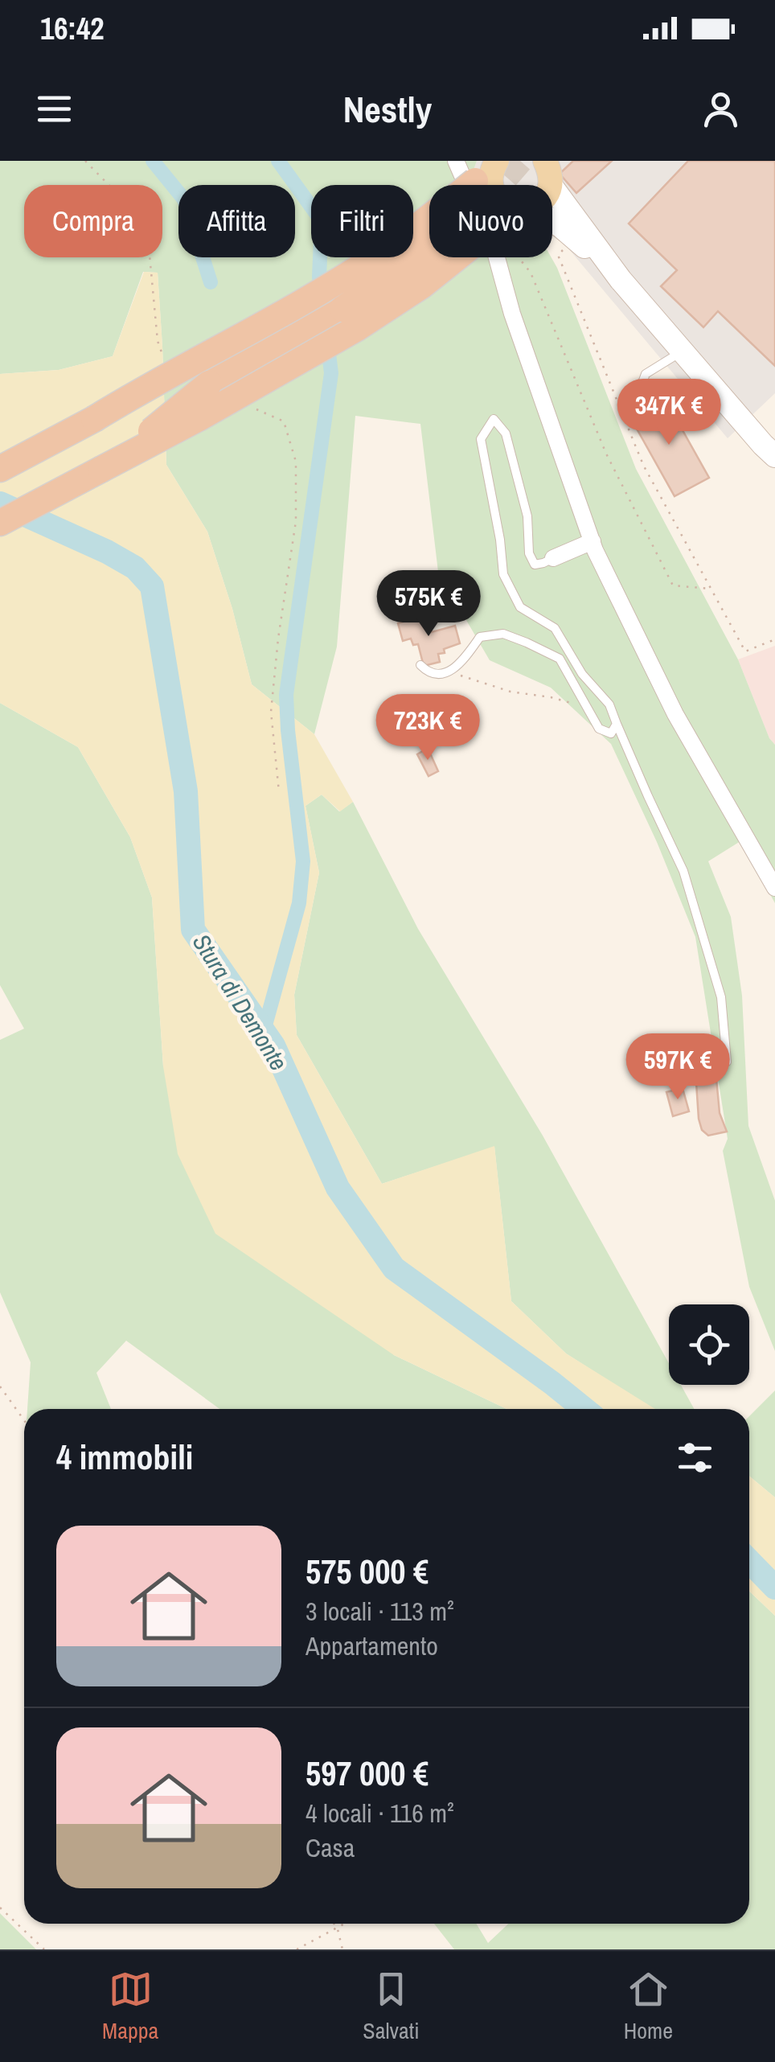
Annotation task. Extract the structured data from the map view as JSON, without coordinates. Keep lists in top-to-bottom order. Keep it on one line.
{"water":["Stura di Demonte"],"page":{"status":"16:42","header":"Nestly","chip":["Compra","Affitta","Filtri","Nuovo"],"price":["347K €","575K €","723K €","597K €"],"heading":"4 immobili","list":[{"name":"575 000 €","note":"3 locali · 113 m² · Appartamento"},{"name":"597 000 €","note":"4 locali · 116 m² · Casa"}],"tabs":["Mappa","Salvati","Home"]}}
